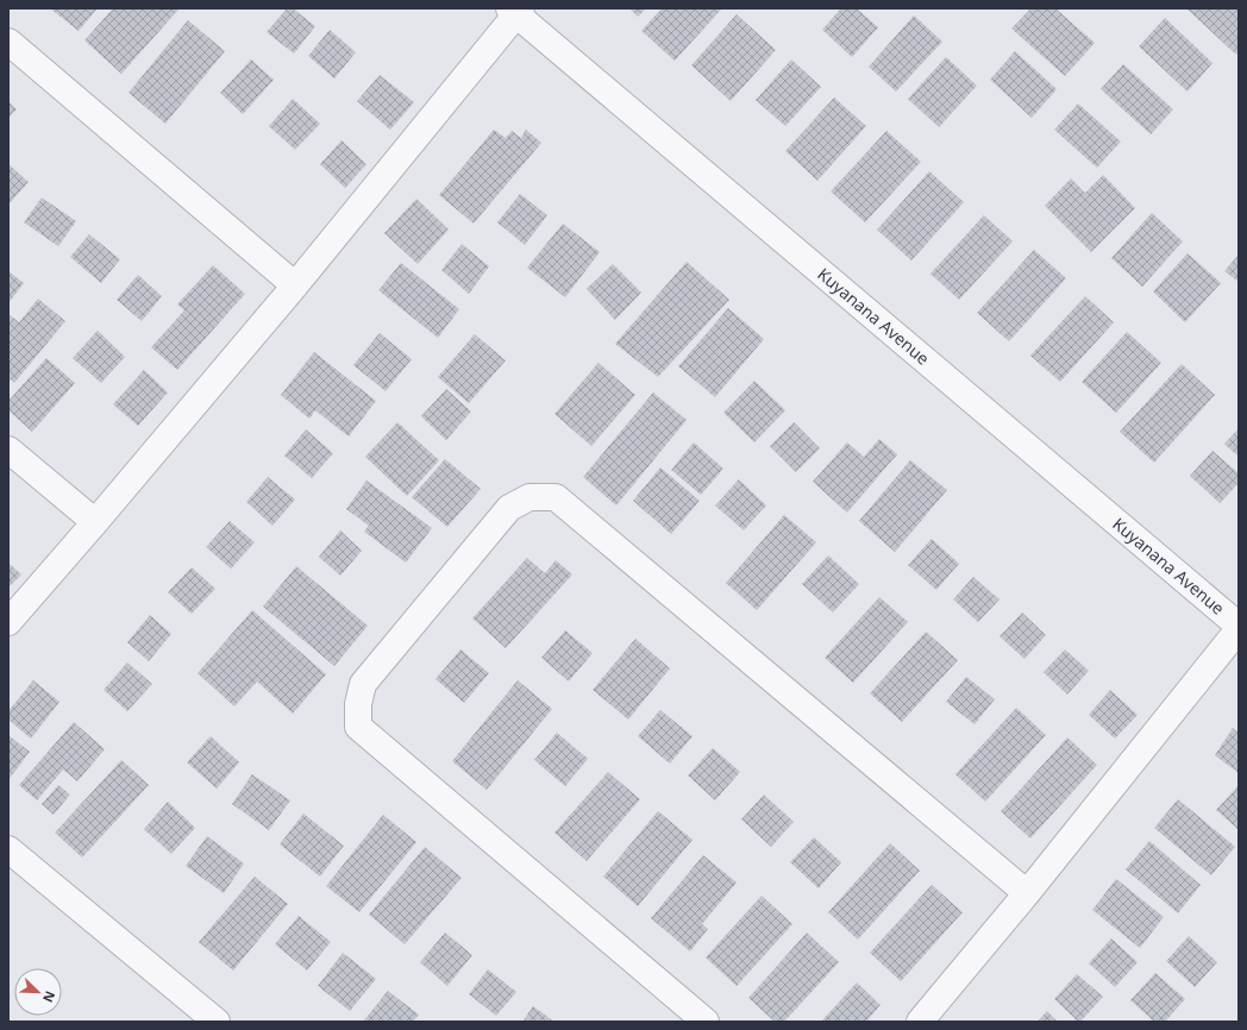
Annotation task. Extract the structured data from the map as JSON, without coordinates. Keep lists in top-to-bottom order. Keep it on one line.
{"streets":{"street":["Kuyanana Avenue"]},"north":"bottom right"}
